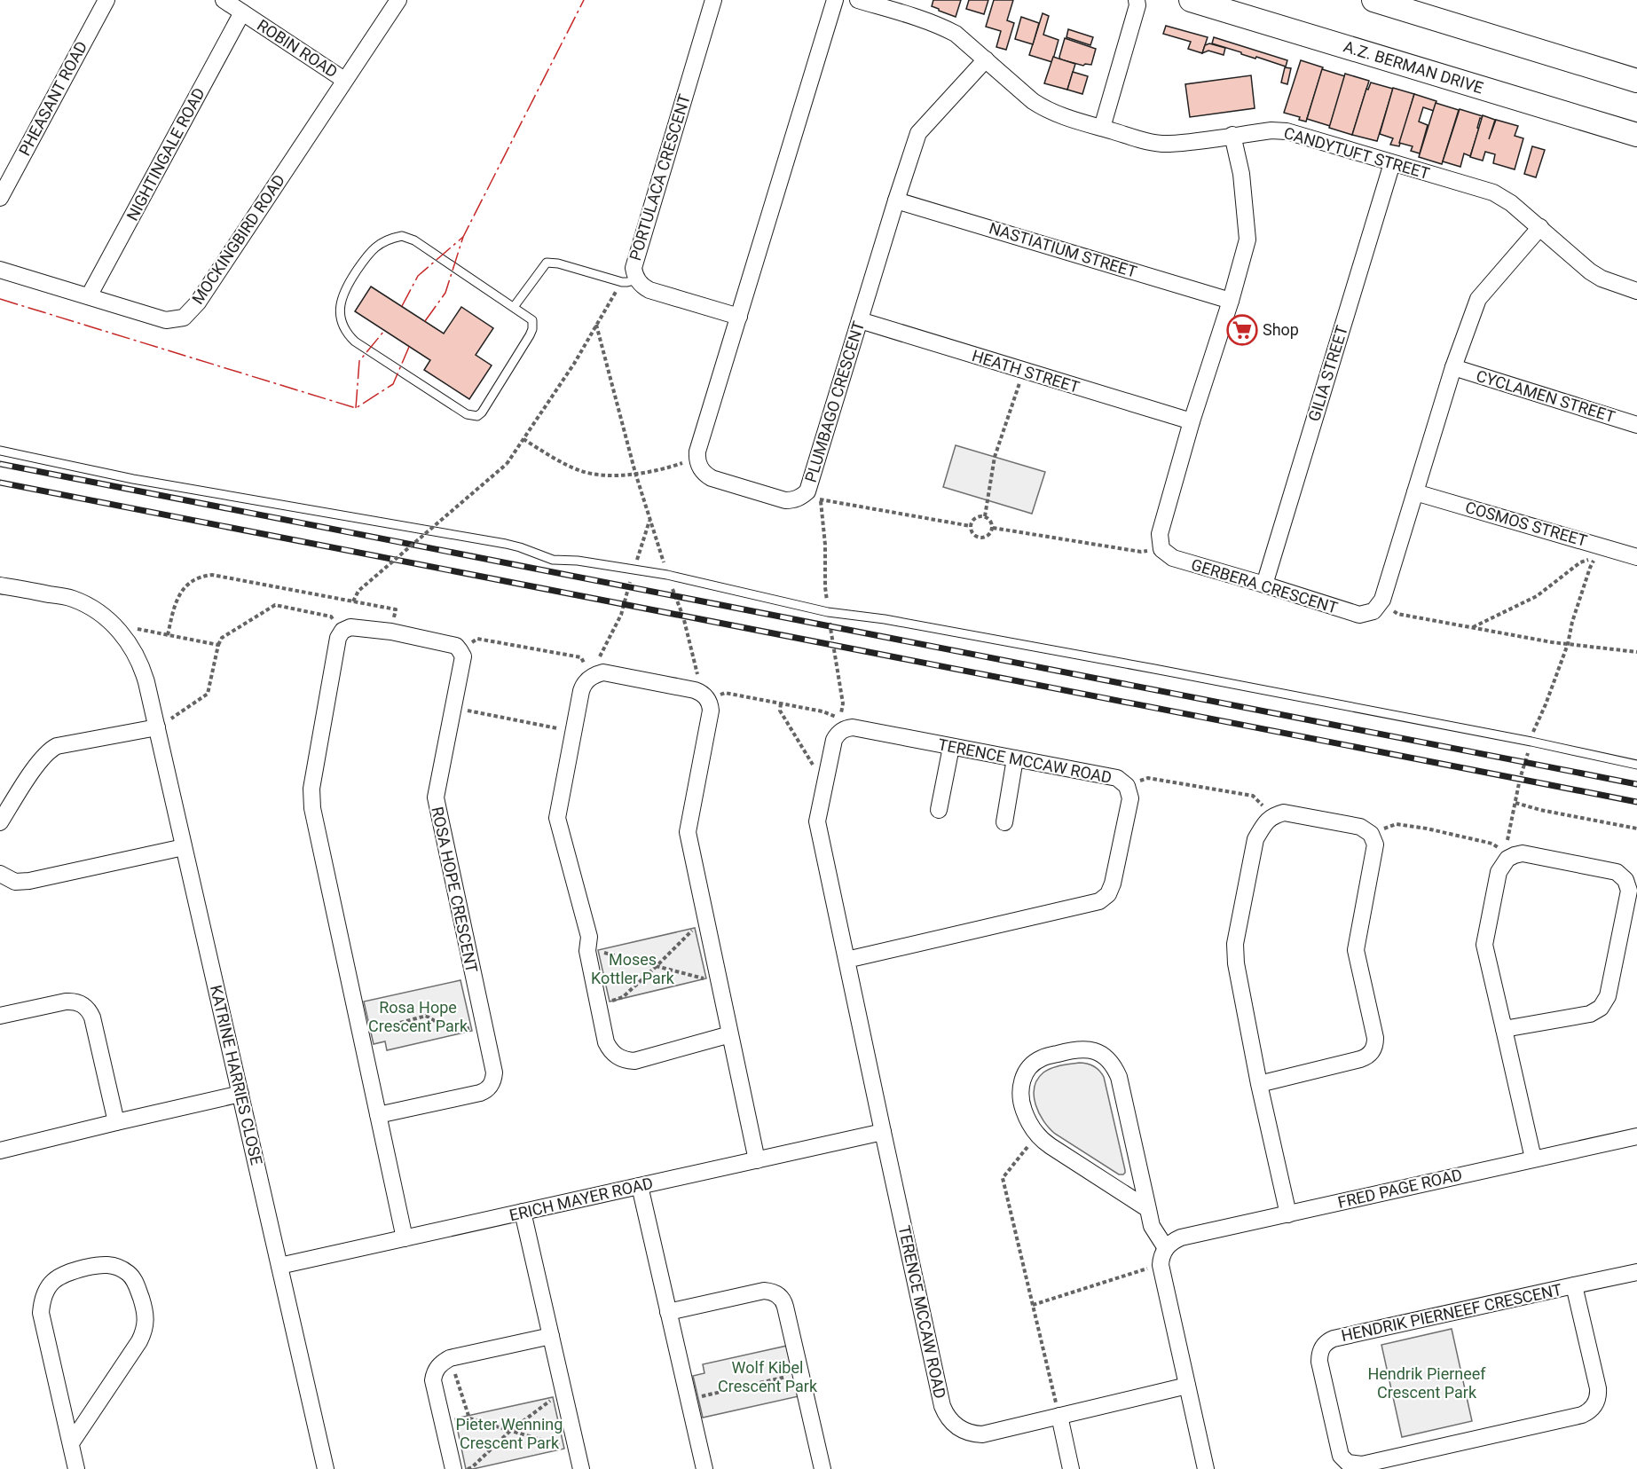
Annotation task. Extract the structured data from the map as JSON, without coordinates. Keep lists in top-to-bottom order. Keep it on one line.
{"streets":{"main road":["A.Z. BERMAN DRIVE"],"street":["ROBIN ROAD","PHEASANT ROAD","CANDYTUFT STREET","NIGHTINGALE ROAD","PORTULACA CRESCENT","MOCKINGBIRD ROAD","NASTIATIUM STREET","HEATH STREET","GILIA STREET","CYCLAMEN STREET","PLUMBAGO CRESCENT","COSMOS STREET","GERBERA CRESCENT","TERENCE MCCAW ROAD","ROSA HOPE CRESCENT","KATRINE HARRIES CLOSE","FRED PAGE ROAD","ERICH MAYER ROAD","HENDRIK PIERNEEF CRESCENT"]},"crossings":[["ROBIN ROAD","NIGHTINGALE ROAD"],["ROBIN ROAD","MOCKINGBIRD ROAD"],["CANDYTUFT STREET","GILIA STREET"],["CANDYTUFT STREET","PLUMBAGO CRESCENT"],["CANDYTUFT STREET","GERBERA CRESCENT"],["NIGHTINGALE ROAD","MOCKINGBIRD ROAD"],["NASTIATIUM STREET","PLUMBAGO CRESCENT"],["NASTIATIUM STREET","GERBERA CRESCENT"],["HEATH STREET","PLUMBAGO CRESCENT"],["HEATH STREET","GERBERA CRESCENT"],["GILIA STREET","GERBERA CRESCENT"],["TERENCE MCCAW ROAD","ERICH MAYER ROAD"],["KATRINE HARRIES CLOSE","ERICH MAYER ROAD"]],"parks":["Moses Kottler Park","Rosa Hope Crescent Park","Wolf Kibel Crescent Park","Hendrik Pierneef Crescent Park","Pieter Wenning Crescent Park"],"places":{"supermarket":["Shop"]}}
